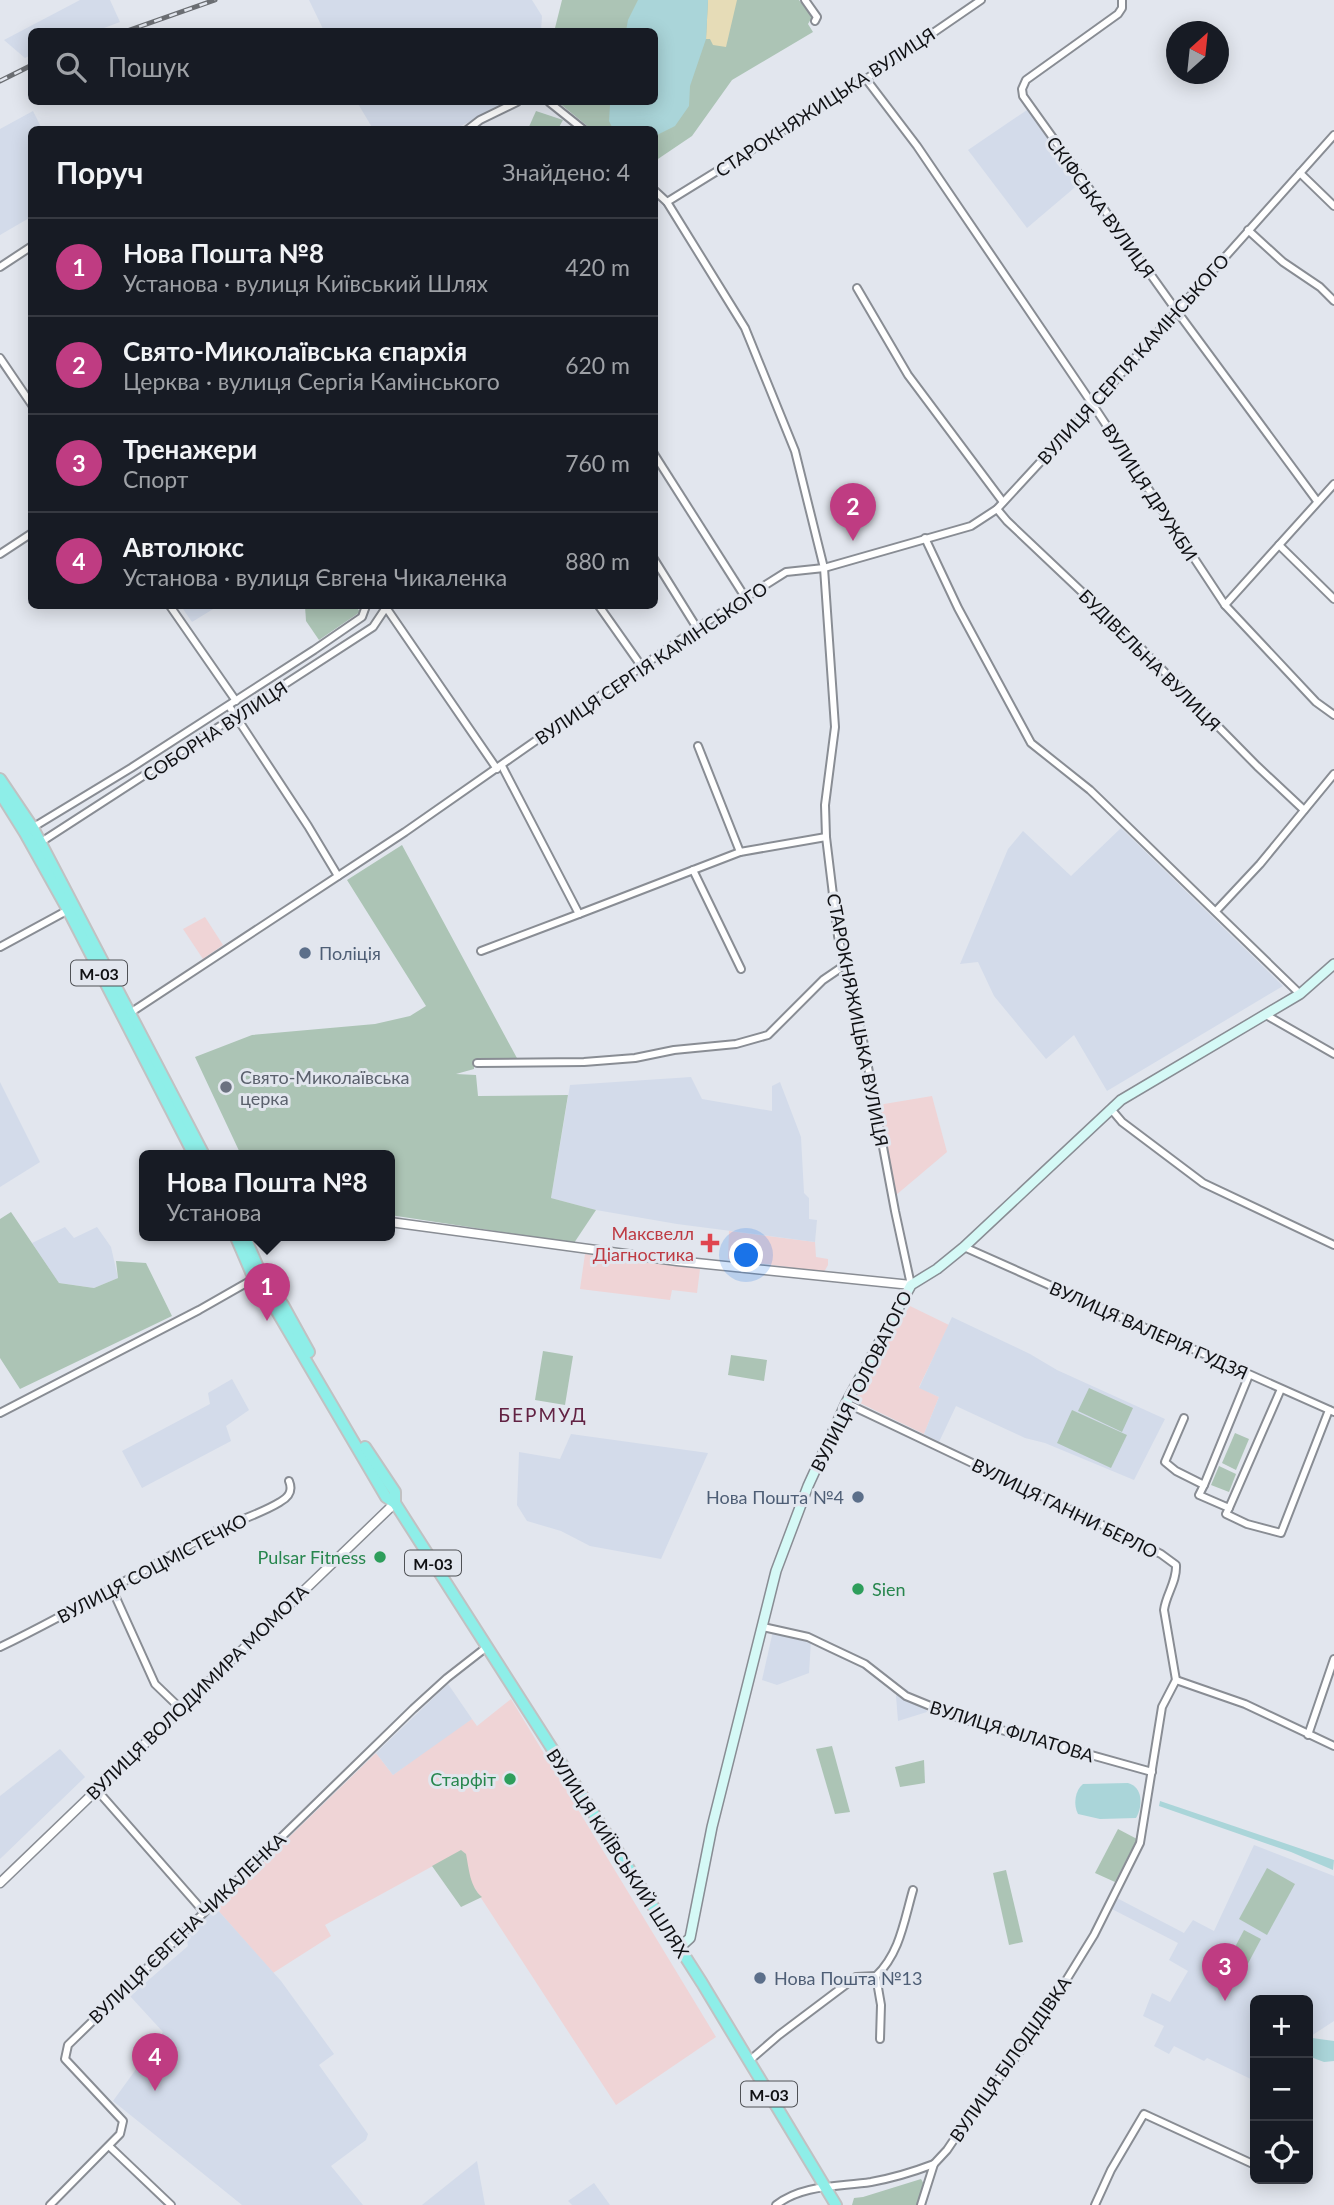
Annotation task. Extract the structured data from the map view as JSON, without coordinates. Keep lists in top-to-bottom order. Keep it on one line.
{"streets":{"highway":["М-03","ВУЛИЦЯ КИЇВСЬКИЙ ШЛЯХ"],"main road":["ВУЛИЦЯ ГОЛОВАТОГО"],"street":["СТАРОКНЯЖИЦЬКА ВУЛИЦЯ","СКІФСЬКА ВУЛИЦЯ","ВУЛИЦЯ СЕРГІЯ КАМІНСЬКОГО","ВУЛИЦЯ ДРУЖБИ","БУДІВЕЛЬНА ВУЛИЦЯ","СОБОРНА ВУЛИЦЯ","ВУЛИЦЯ ВАЛЕРІЯ ГУДЗЯ","ВУЛИЦЯ ГАННИ БЕРЛО","ВУЛИЦЯ СОЦМІСТЕЧКО","ВУЛИЦЯ ВОЛОДИМИРА МОМОТА","ВУЛИЦЯ ФІЛАТОВА","ВУЛИЦЯ ЄВГЕНА ЧИКАЛЕНКА","ВУЛИЦЯ БІЛОДІДІВКА"]},"crossings":[["СТАРОКНЯЖИЦЬКА ВУЛИЦЯ","ВУЛИЦЯ СЕРГІЯ КАМІНСЬКОГО"],["СТАРОКНЯЖИЦЬКА ВУЛИЦЯ","ВУЛИЦЯ ДРУЖБИ"],["СТАРОКНЯЖИЦЬКА ВУЛИЦЯ","ВУЛИЦЯ ГОЛОВАТОГО"],["СКІФСЬКА ВУЛИЦЯ","ВУЛИЦЯ СЕРГІЯ КАМІНСЬКОГО"],["ВУЛИЦЯ СЕРГІЯ КАМІНСЬКОГО","ВУЛИЦЯ ДРУЖБИ"],["ВУЛИЦЯ СЕРГІЯ КАМІНСЬКОГО","БУДІВЕЛЬНА ВУЛИЦЯ"],["ВУЛИЦЯ СЕРГІЯ КАМІНСЬКОГО","М-03"],["СОБОРНА ВУЛИЦЯ","М-03"],["ВУЛИЦЯ ВАЛЕРІЯ ГУДЗЯ","ВУЛИЦЯ ГОЛОВАТОГО"],["ВУЛИЦЯ ГОЛОВАТОГО","ВУЛИЦЯ ГАННИ БЕРЛО"],["ВУЛИЦЯ ГОЛОВАТОГО","ВУЛИЦЯ ФІЛАТОВА"],["ВУЛИЦЯ ГОЛОВАТОГО","ВУЛИЦЯ КИЇВСЬКИЙ ШЛЯХ"],["ВУЛИЦЯ ГАННИ БЕРЛО","ВУЛИЦЯ БІЛОДІДІВКА"],["ВУЛИЦЯ ВОЛОДИМИРА МОМОТА","ВУЛИЦЯ КИЇВСЬКИЙ ШЛЯХ"],["ВУЛИЦЯ ФІЛАТОВА","ВУЛИЦЯ БІЛОДІДІВКА"],["ВУЛИЦЯ КИЇВСЬКИЙ ШЛЯХ","ВУЛИЦЯ ЄВГЕНА ЧИКАЛЕНКА"]],"districts":["БЕРМУД"],"places":{"other":["Поліція","Свято-Миколаївська церка","Нова Пошта №4","Pulsar Fitness","Sien","Старфіт","Нова Пошта №13"],"health":["Максвелл Діагностика"]},"north":"top right","page":{"search":"Пошук","heading":["Поруч","Знайдено: 4"],"list":[{"mark":"1","name":"Нова Пошта №8","note":"Установа · вулиця Київський Шлях","value":"420 m"},{"mark":"2","name":"Свято-Миколаївська єпархія","note":"Церква · вулиця Сергія Камінського","value":"620 m"},{"mark":"3","name":"Тренажери","note":"Спорт","value":"760 m"},{"mark":"4","name":"Автолюкс","note":"Установа · вулиця Євгена Чикаленка","value":"880 m"}],"pins":["2","1","3","4"],"popup":["Нова Пошта №8","Установа"],"map_buttons":["+","−"]}}
